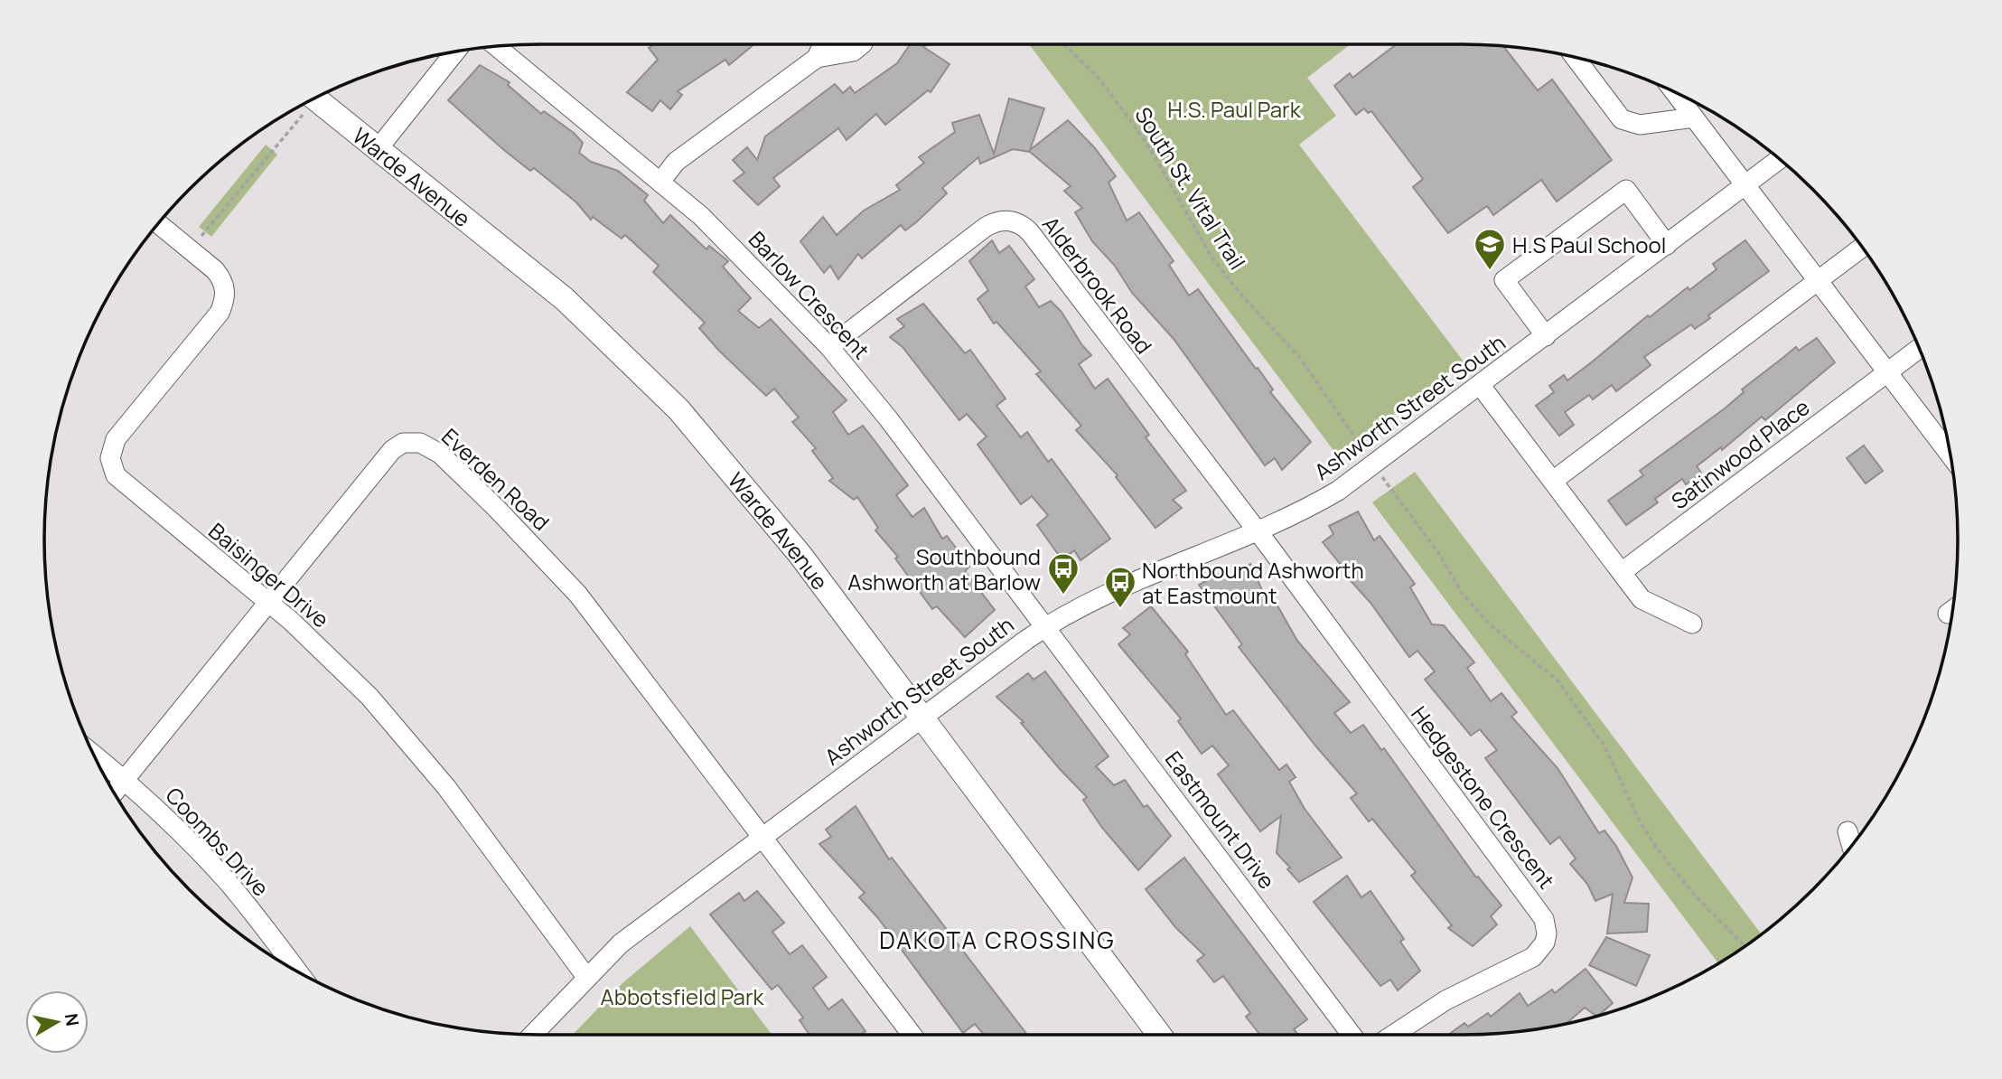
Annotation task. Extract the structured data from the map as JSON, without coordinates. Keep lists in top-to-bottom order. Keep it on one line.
{"streets":{"main road":["Warde Avenue"],"street":["Alderbrook Road","Barlow Crescent","Ashworth Street South","Satinwood Place","Everden Road","Baisinger Drive","Hedgestone Crescent","Eastmount Drive","Coombs Drive"],"path":["South St. Vital Trail"]},"crossings":[["Warde Avenue","Ashworth Street South"],["Alderbrook Road","Barlow Crescent"],["Alderbrook Road","Ashworth Street South"],["Alderbrook Road","Hedgestone Crescent"],["Barlow Crescent","Ashworth Street South"],["Barlow Crescent","Eastmount Drive"],["Ashworth Street South","Everden Road"],["Ashworth Street South","Baisinger Drive"],["Ashworth Street South","Hedgestone Crescent"],["Ashworth Street South","Eastmount Drive"],["Everden Road","Baisinger Drive"],["Everden Road","Coombs Drive"]],"districts":["DAKOTA CROSSING"],"parks":["H.S. Paul Park","Abbotsfield Park"],"places":{"school or university":["H.S Paul School"],"bus stop":["Southbound Ashworth at Barlow","Northbound Ashworth at Eastmount"]},"north":"right"}
